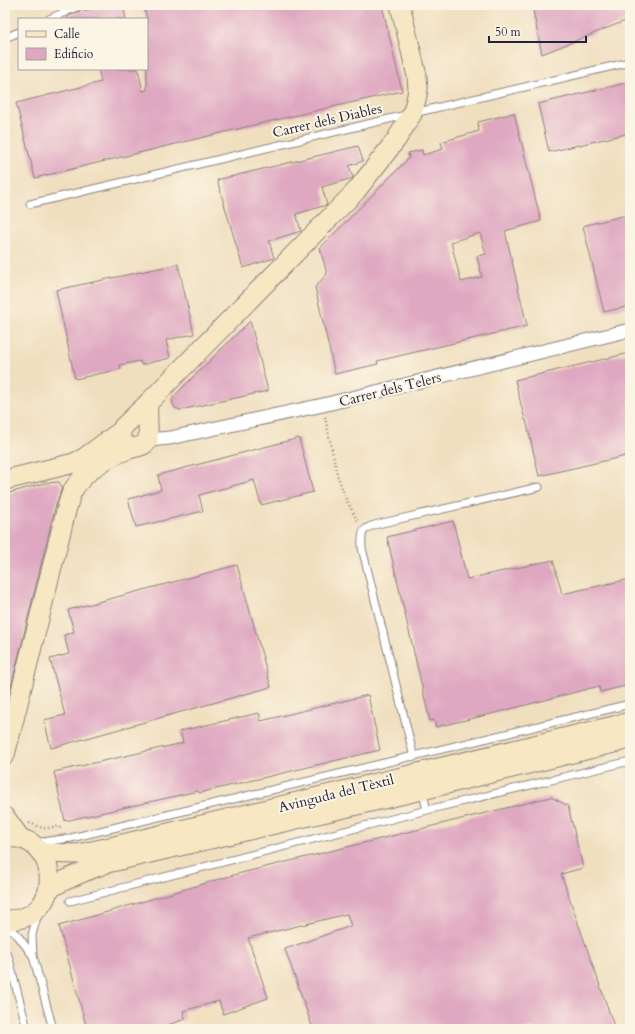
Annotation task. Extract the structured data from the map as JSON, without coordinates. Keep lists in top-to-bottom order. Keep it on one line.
{"streets":{"street":["Carrer dels Telers","Avinguda del Tèxtil"],"lane":["Carrer dels Diables"]},"legend":["Calle","Edificio"],"scale_bar":"50 m"}
